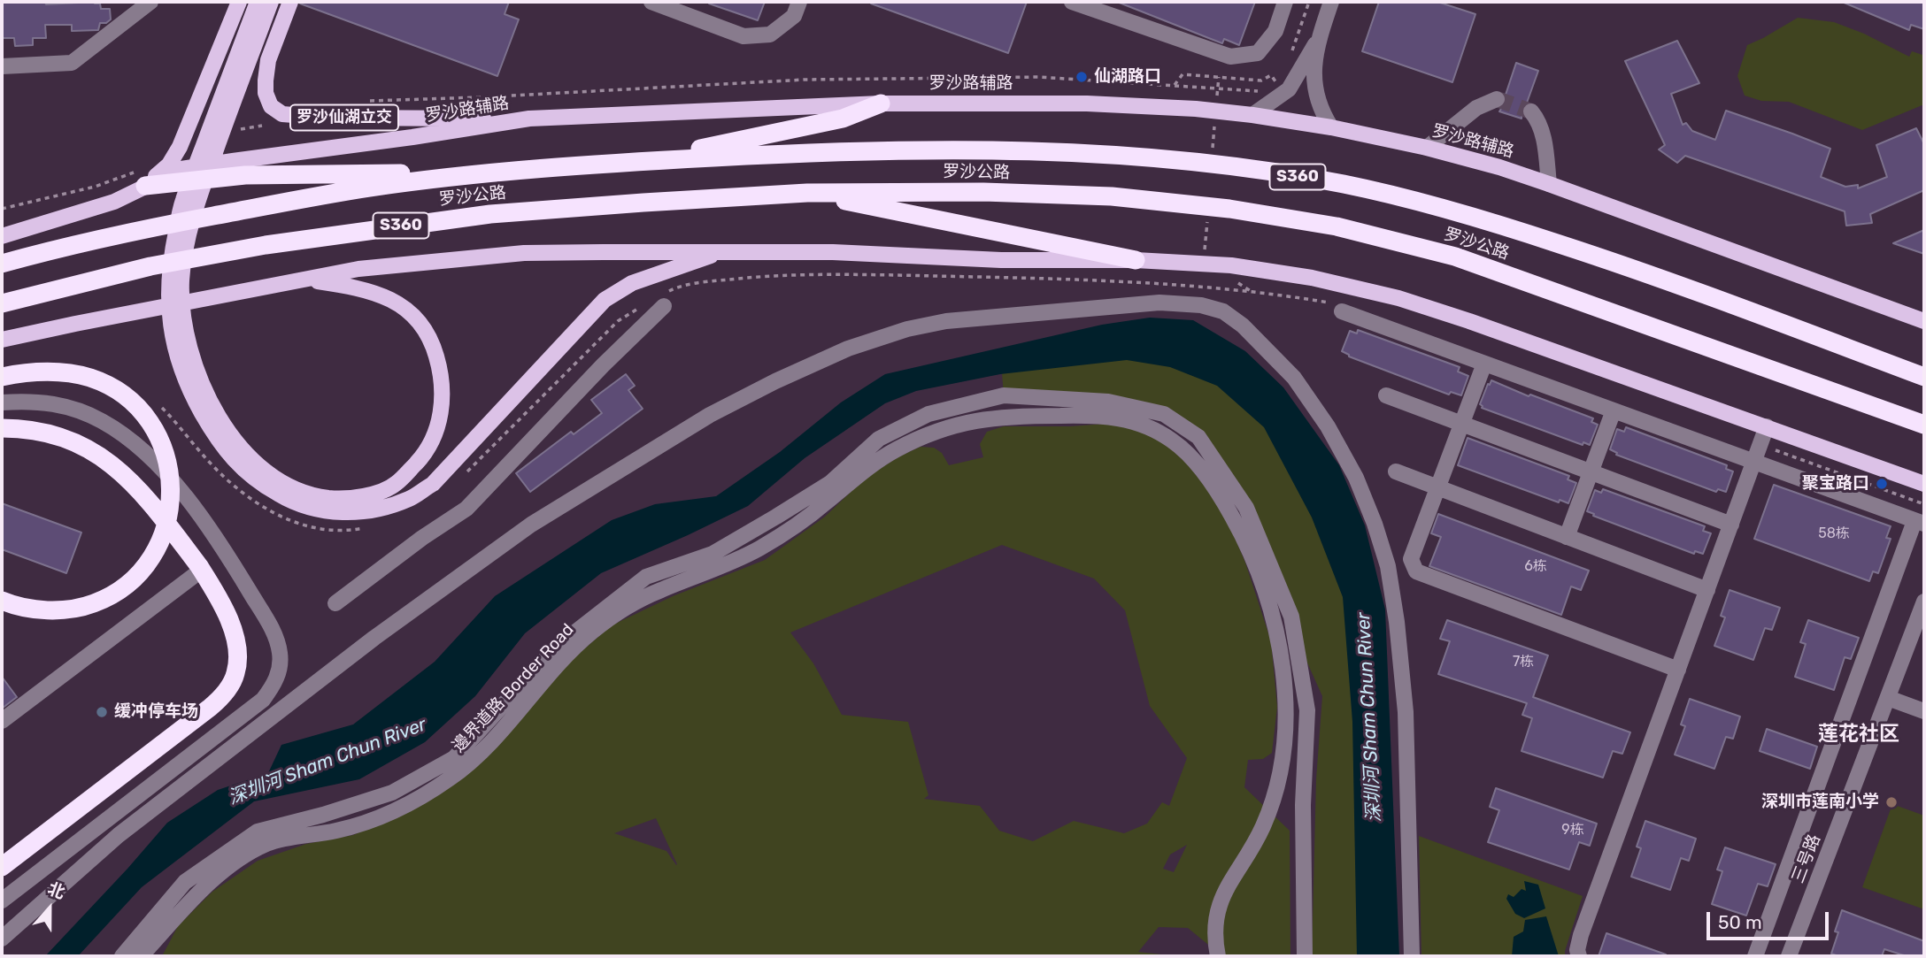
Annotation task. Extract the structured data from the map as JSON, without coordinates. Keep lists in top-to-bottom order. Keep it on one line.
{"streets":{"highway":["罗沙公路","S360"],"main road":["罗沙路辅路","罗沙仙湖立交"],"street":["邊界道路 Border Road","三号路"]},"crossings":[["罗沙路辅路","罗沙仙湖立交"]],"districts":["莲花社区"],"water":["深圳河 Sham Chun River"],"places":["仙湖路口","聚宝路口","缓冲停车场","深圳市莲南小学"],"house_numbers":["58栋","6栋","7栋","9栋"],"scale_bar":"50 m","north":"top"}
